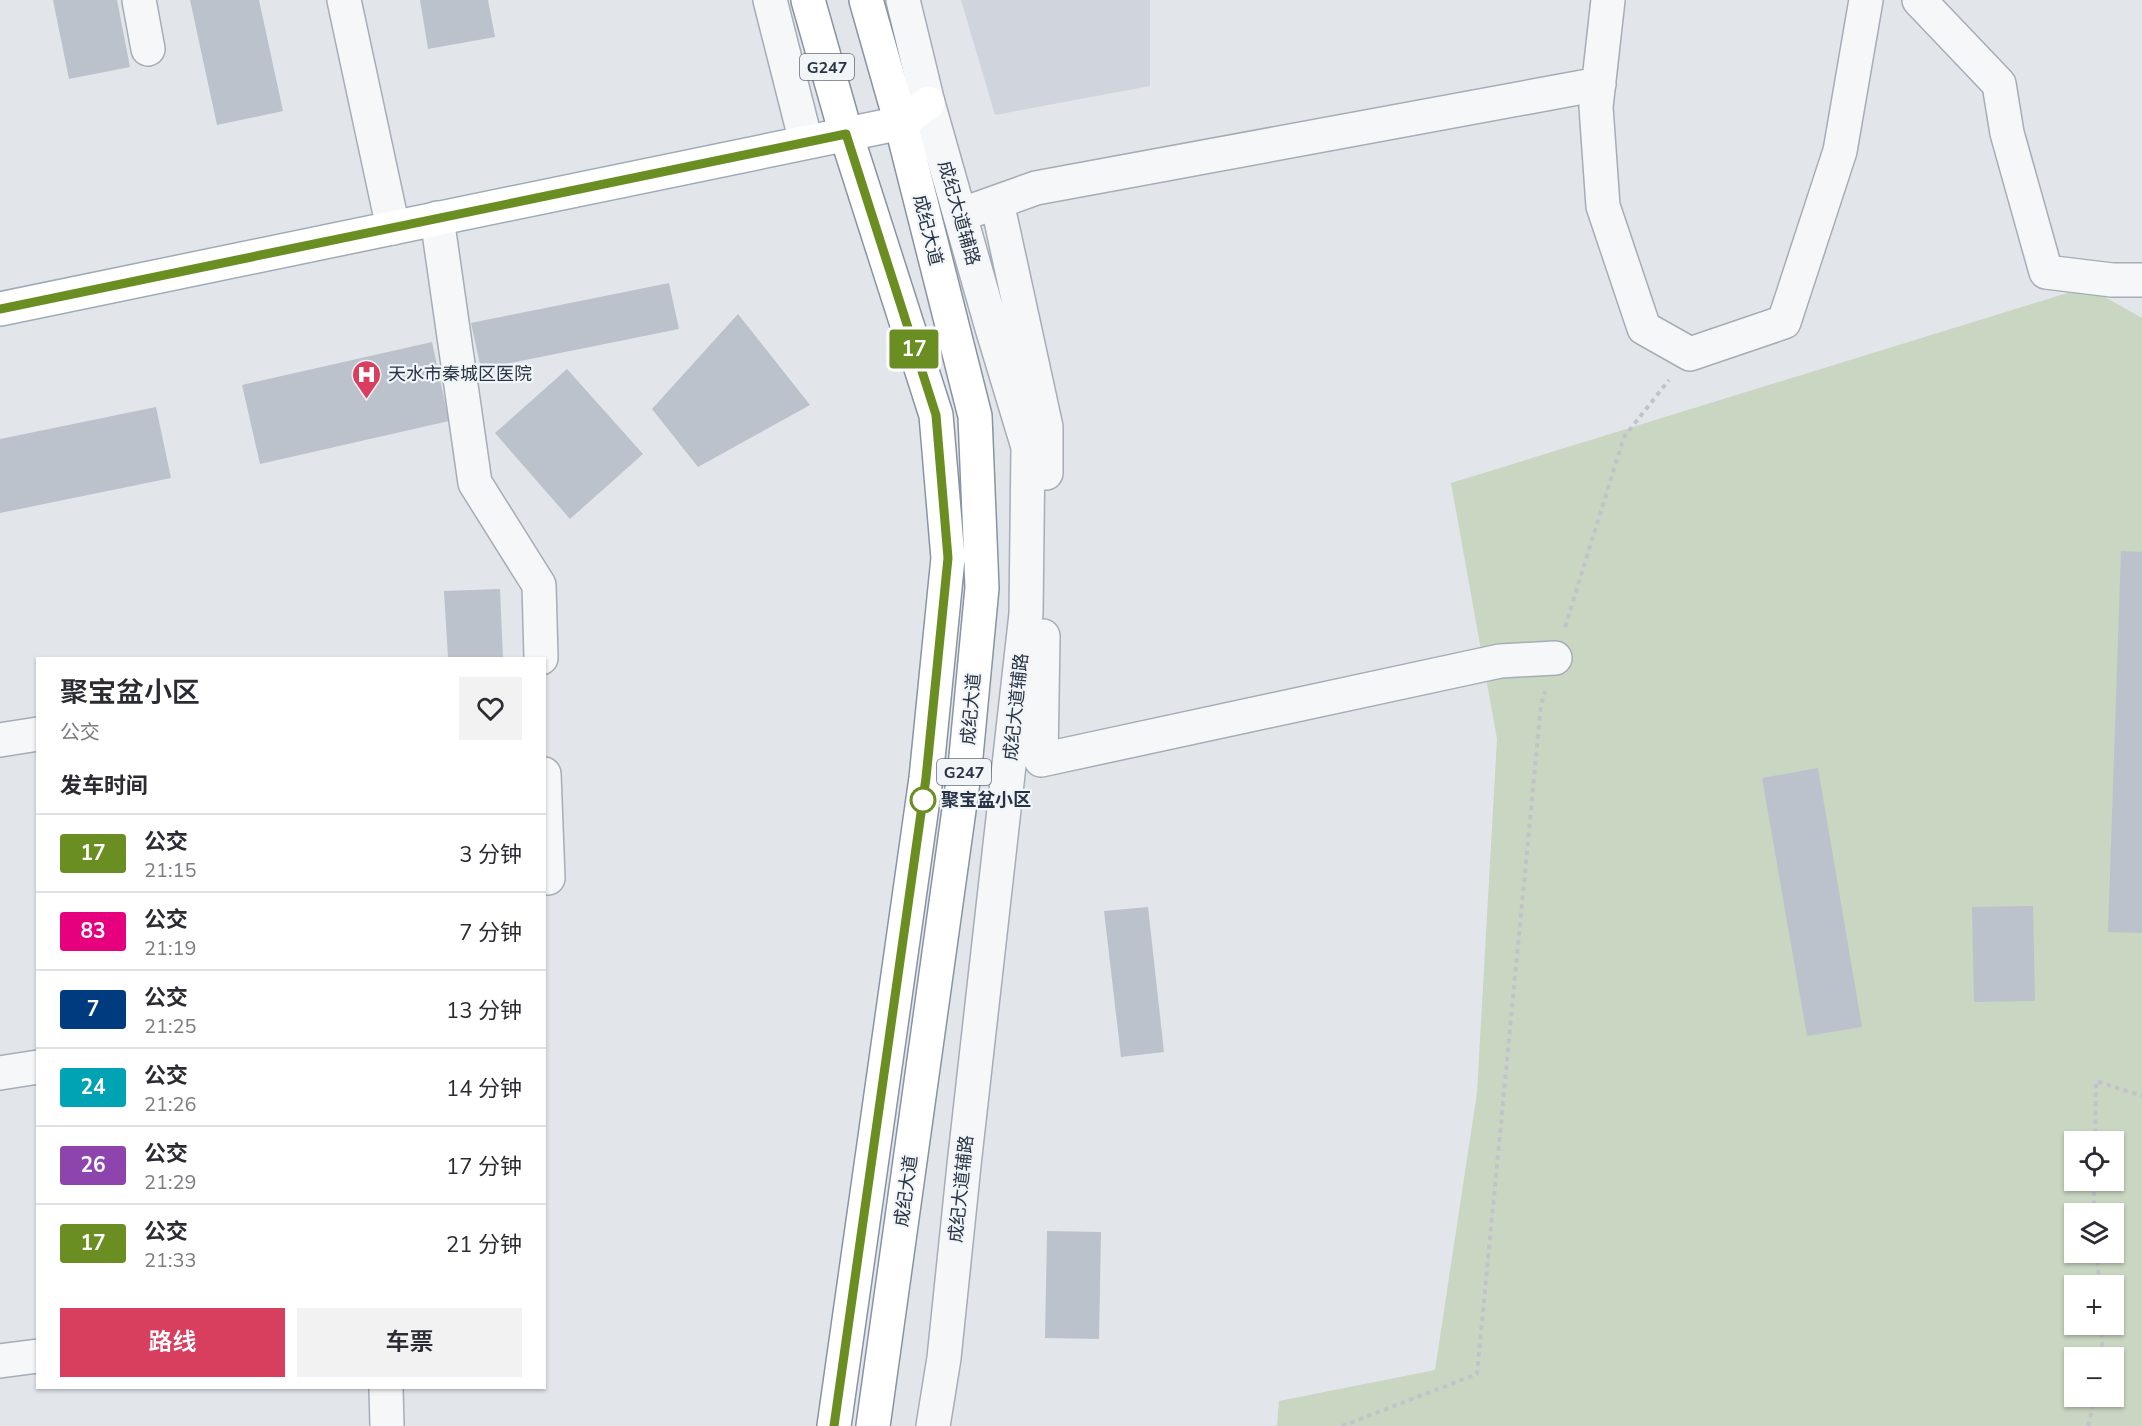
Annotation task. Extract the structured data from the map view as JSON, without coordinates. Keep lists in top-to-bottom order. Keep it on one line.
{"streets":{"main road":["G247","成纪大道"],"street":["成纪大道辅路"]},"places":{"hospital":["天水市秦城区医院"],"other":["聚宝盆小区"]},"lines":["bus line 17"],"page":{"on_map":"17","heading":[["聚宝盆小区","公交"],"发车时间"],"list":[{"mark":"17","name":"公交","note":"21:15","value":"3 分钟"},{"mark":"83","name":"公交","note":"21:19","value":"7 分钟"},{"mark":"7","name":"公交","note":"21:25","value":"13 分钟"},{"mark":"24","name":"公交","note":"21:26","value":"14 分钟"},{"mark":"26","name":"公交","note":"21:29","value":"17 分钟"},{"mark":"17","name":"公交","note":"21:33","value":"21 分钟"}],"map_buttons":["+","−"],"buttons":["路线","车票"]}}
